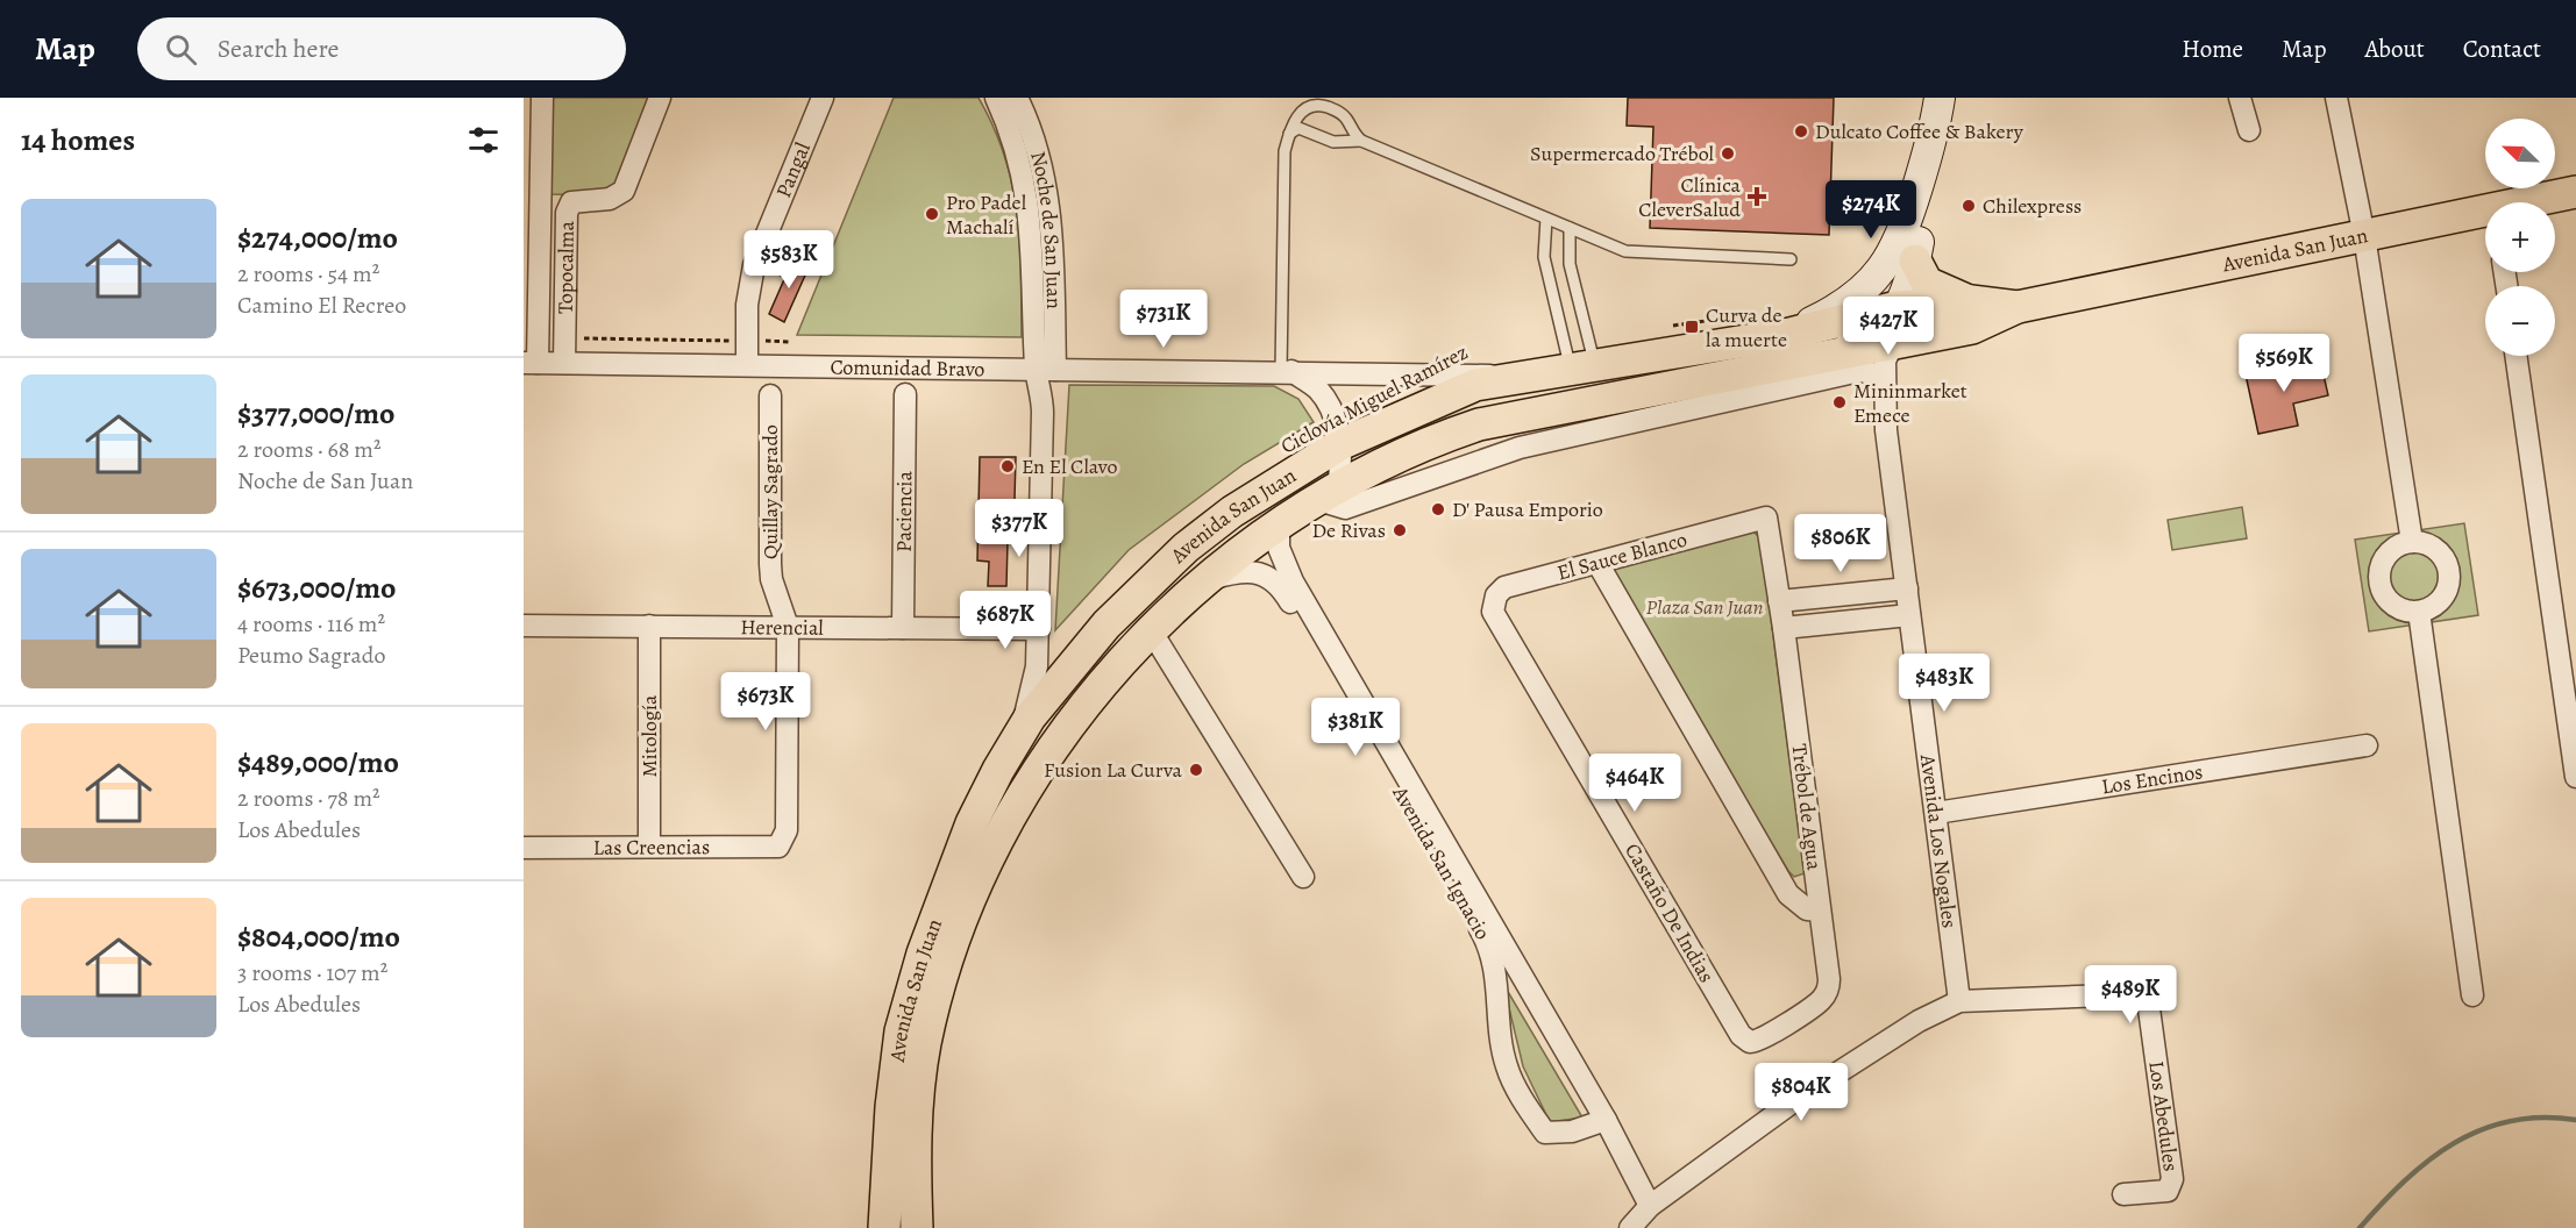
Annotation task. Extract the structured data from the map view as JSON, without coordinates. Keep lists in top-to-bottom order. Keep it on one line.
{"streets":{"main road":["Avenida San Juan"],"street":["Pangal","Noche de San Juan","Topocalma","Comunidad Bravo","Quillay Sagrado","Paciencia","El Sauce Blanco","Herencial","Mitología","Los Encinos","Trébol de Agua","Avenida Los Nogales","Las Creencias","Avenida San Ignacio","Castaño De Indias","Los Abedules"]},"crossings":[["Pangal","Comunidad Bravo"],["Noche de San Juan","Avenida San Juan"],["Noche de San Juan","Comunidad Bravo"],["Noche de San Juan","Herencial"],["Avenida San Juan","Comunidad Bravo"],["Avenida San Juan","Avenida Los Nogales"],["Avenida San Juan","Avenida San Ignacio"],["Topocalma","Comunidad Bravo"],["Quillay Sagrado","Herencial"],["Quillay Sagrado","Las Creencias"],["Paciencia","Herencial"],["El Sauce Blanco","Trébol de Agua"],["El Sauce Blanco","Castaño De Indias"],["Herencial","Mitología"],["Mitología","Las Creencias"],["Los Encinos","Avenida Los Nogales"],["Trébol de Agua","Castaño De Indias"],["Avenida Los Nogales","Los Abedules"],["Avenida San Ignacio","Los Abedules"]],"parks":["Plaza San Juan"],"places":{"other":["Dulcato Coffee & Bakery","Supermercado Trébol","Chilexpress","Pro Padel Machalí","Mininmarket Emece","En El Clavo","D' Pausa Emporio","De Rivas","Fusion La Curva"],"health":["Clínica CleverSalud"],"transit":["Curva de la muerte"]},"north":"top left","page":{"header":"Map","search":"Search here","nav":["Home","Map","About","Contact"],"heading":"14 homes","map_buttons":["+","−"],"price":["$274K","$583K","$731K","$427K","$569K","$377K","$806K","$687K","$483K","$673K","$381K","$464K","$489K","$804K"],"list":[{"name":"$274,000/mo","note":"2 rooms · 54 m² · Camino El Recreo"},{"name":"$377,000/mo","note":"2 rooms · 68 m² · Noche de San Juan"},{"name":"$673,000/mo","note":"4 rooms · 116 m² · Peumo Sagrado"},{"name":"$489,000/mo","note":"2 rooms · 78 m² · Los Abedules"},{"name":"$804,000/mo","note":"3 rooms · 107 m² · Los Abedules"}]}}
